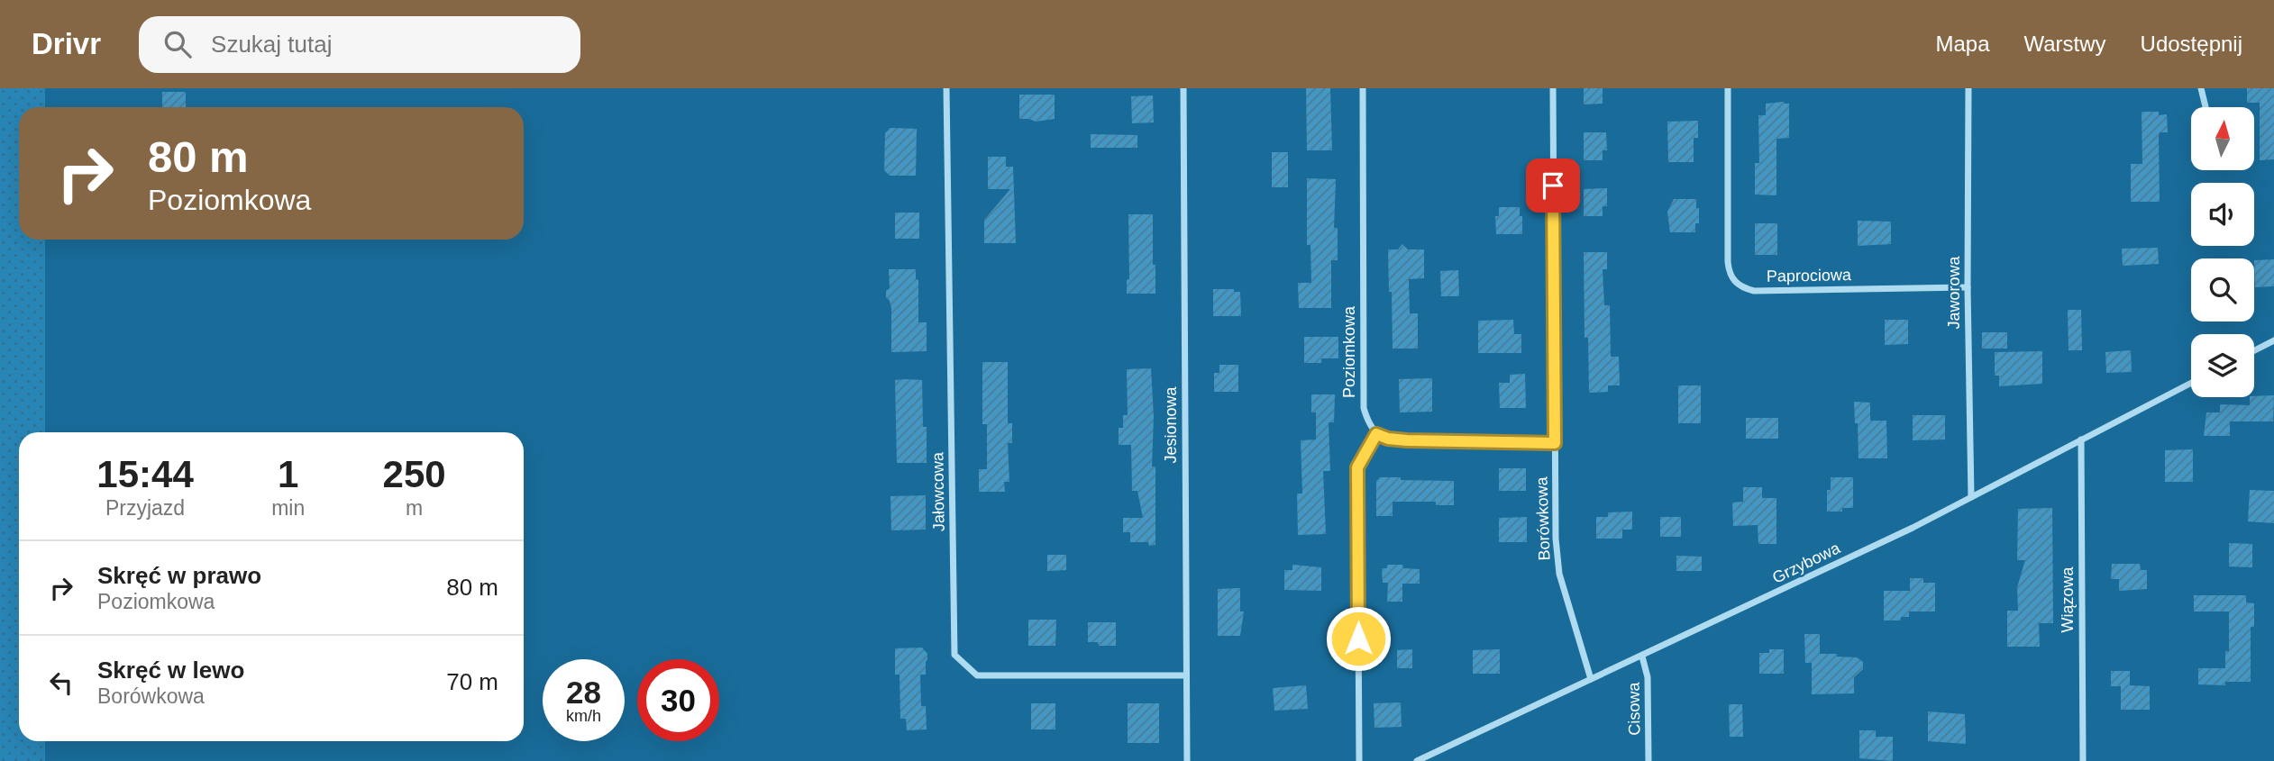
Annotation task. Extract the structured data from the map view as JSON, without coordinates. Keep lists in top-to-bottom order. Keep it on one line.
{"streets":{"street":["Paprociowa","Jaworowa","Poziomkowa","Jesionowa","Jałowcowa","Borówkowa","Grzybowa","Wiązowa","Cisowa"]},"crossings":[["Paprociowa","Jaworowa"],["Jaworowa","Grzybowa"],["Jesionowa","Jałowcowa"],["Borówkowa","Grzybowa"],["Grzybowa","Wiązowa"],["Grzybowa","Cisowa"]],"north":"top","page":{"header":"Drivr","search":"Szukaj tutaj","nav":["Mapa","Warstwy","Udostępnij"],"turn":["80 m","Poziomkowa"],"eta":["15:44","Przyjazd","1","min","250","m"],"list":[{"name":"Skręć w prawo","note":"Poziomkowa","value":"80 m"},{"name":"Skręć w lewo","note":"Borówkowa","value":"70 m"}],"speed":"28 km/h","limit":"30"}}
